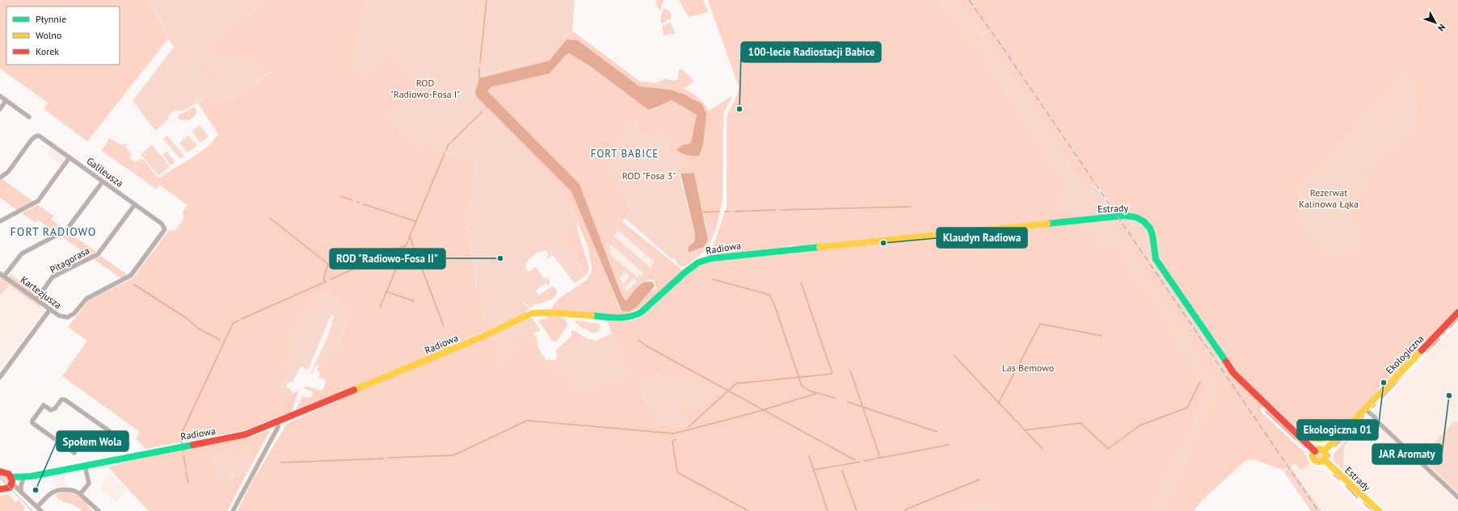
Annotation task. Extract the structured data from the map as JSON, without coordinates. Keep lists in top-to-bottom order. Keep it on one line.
{"streets":{"main road":["Estrady","Radiowa","Ekologiczna"],"street":["Galileusza","Pitagorasa","Kartezjusza"]},"crossings":[["Galileusza","Pitagorasa"],["Galileusza","Kartezjusza"],["Estrady","Radiowa"],["Estrady","Ekologiczna"],["Pitagorasa","Kartezjusza"]],"districts":["FORT BABICE","FORT RADIOWO"],"parks":["ROD \"Radiowo-Fosa I\"","ROD \"Fosa 3\"","Rezerwat Kalinowa Łąka","Las Bemowo"],"places":["100-lecie Radiostacji Babice","Klaudyn Radiowa","ROD \"Radiowo-Fosa II\"","Ekologiczna 01","JAR Aromaty","Społem Wola"],"legend":["Płynnie","Wolno","Korek"],"north":"bottom right"}
